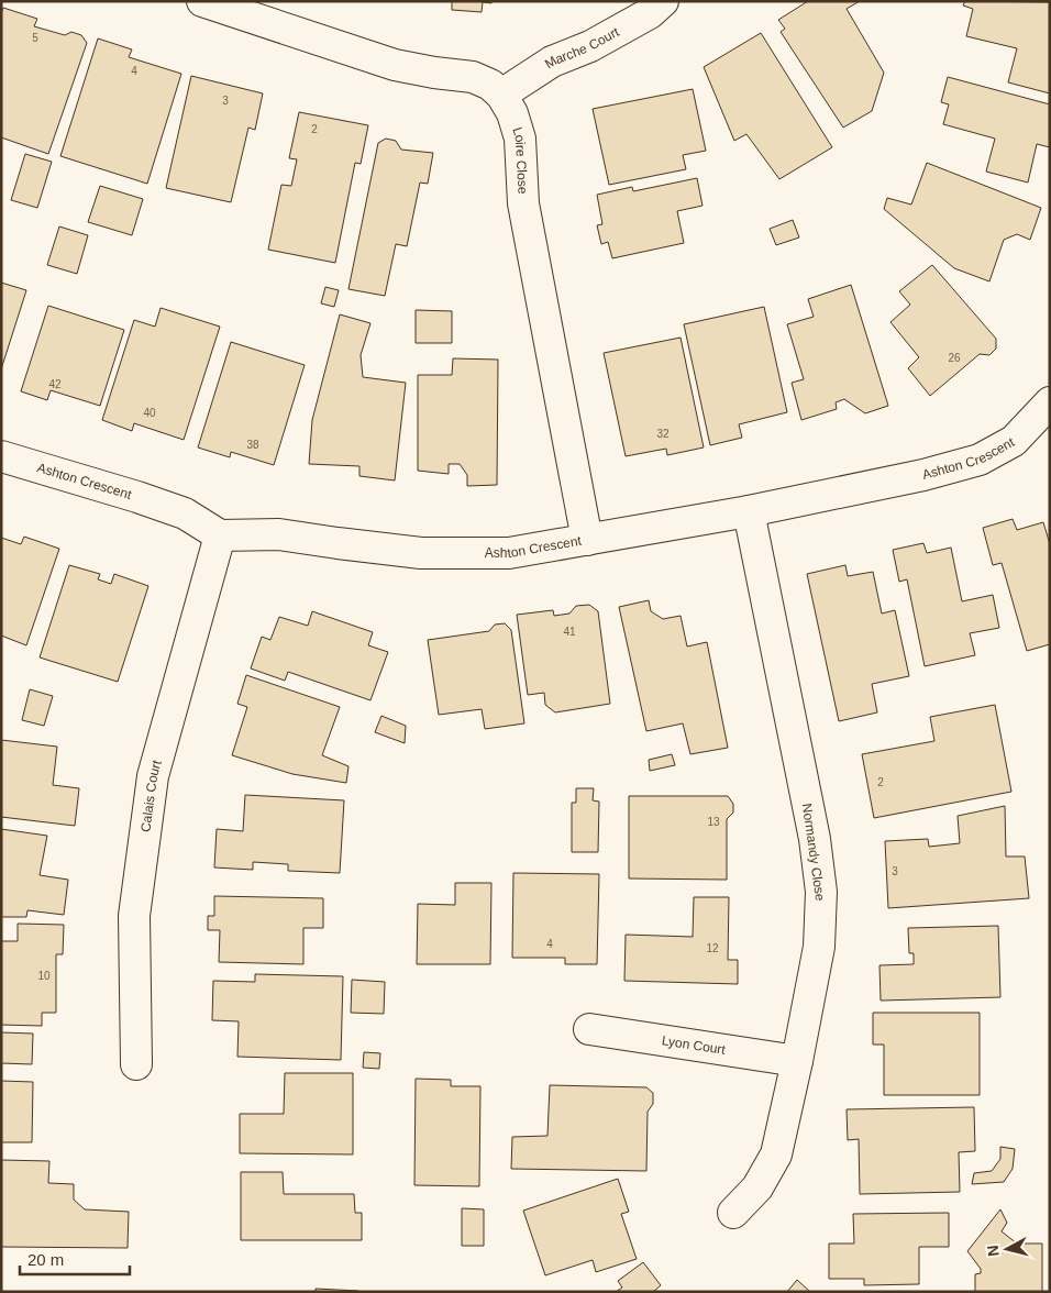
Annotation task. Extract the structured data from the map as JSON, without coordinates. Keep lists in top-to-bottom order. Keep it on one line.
{"streets":{"street":["Marche Court","Loire Close","Ashton Crescent","Calais Court","Normandy Close","Lyon Court"]},"crossings":[["Marche Court","Loire Close"],["Loire Close","Ashton Crescent"],["Ashton Crescent","Calais Court"],["Ashton Crescent","Normandy Close"],["Normandy Close","Lyon Court"]],"house_numbers":["5","4","3","2","26","42","40","32","38","41","2","13","3","4","12","10"],"scale_bar":"20 m","north":"left"}
